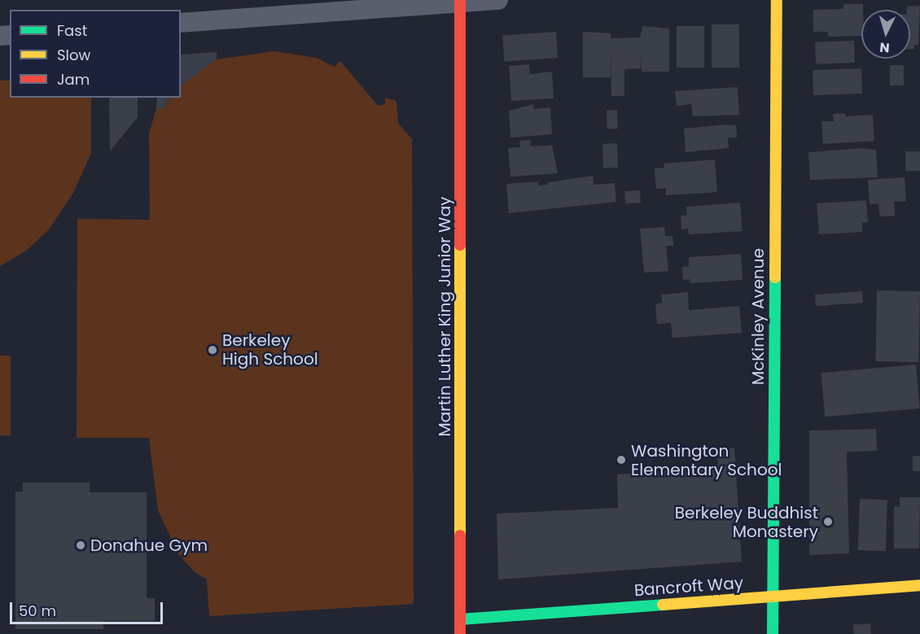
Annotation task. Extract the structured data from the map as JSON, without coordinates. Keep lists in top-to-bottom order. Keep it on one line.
{"streets":{"street":["Martin Luther King Junior Way","McKinley Avenue","Bancroft Way"]},"crossings":[["Martin Luther King Junior Way","Bancroft Way"],["McKinley Avenue","Bancroft Way"]],"places":["Berkeley High School","Washington Elementary School","Berkeley Buddhist Monastery","Donahue Gym"],"legend":["Fast","Slow","Jam"],"scale_bar":"50 m","north":"bottom"}
